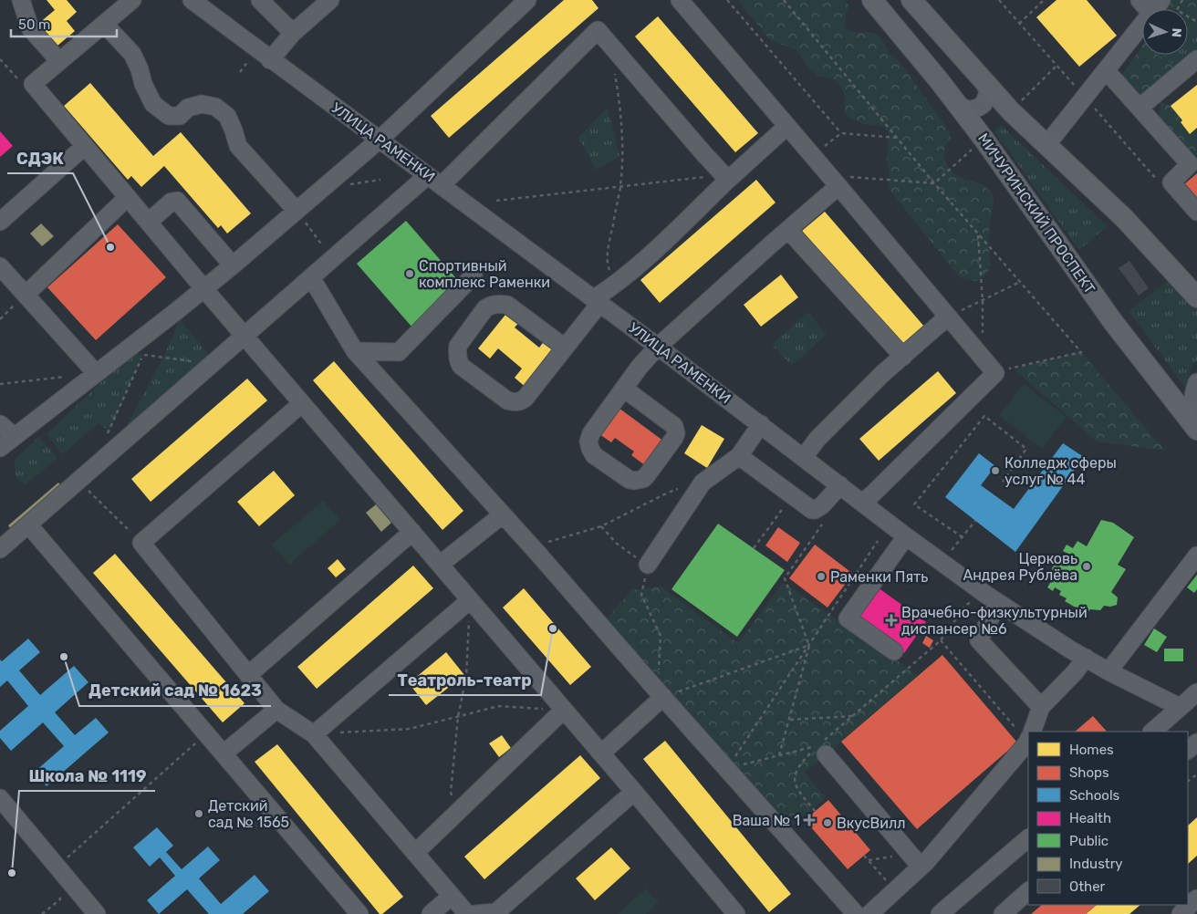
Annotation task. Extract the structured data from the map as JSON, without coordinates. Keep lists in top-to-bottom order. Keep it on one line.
{"streets":{"main road":["МИЧУРИНСКИЙ ПРОСПЕКТ"],"street":["УЛИЦА РАМЕНКИ"]},"places":{"other":["СДЭК","Спортивный комплекс Раменки","Колледж сферы услуг № 44","Церковь Андрея Рублёва","Раменки Пять","Театроль-театр","Детский сад № 1623","Детский сад № 1565","ВкусВилл","Школа № 1119"],"health":["Врачебно-физкультурный диспансер №6","Ваша № 1"]},"legend":["Homes","Shops","Schools","Health","Public","Industry","Other"],"scale_bar":"50 m","north":"right"}
